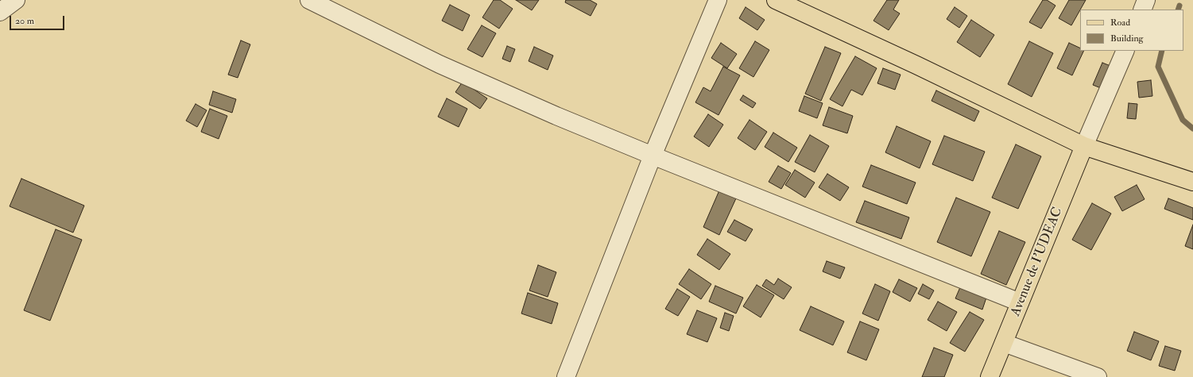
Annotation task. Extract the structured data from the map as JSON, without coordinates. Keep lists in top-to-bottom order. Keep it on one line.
{"streets":{"main road":["Avenue de I'UDEAC"]},"legend":["Road","Building"],"scale_bar":"20 m"}
